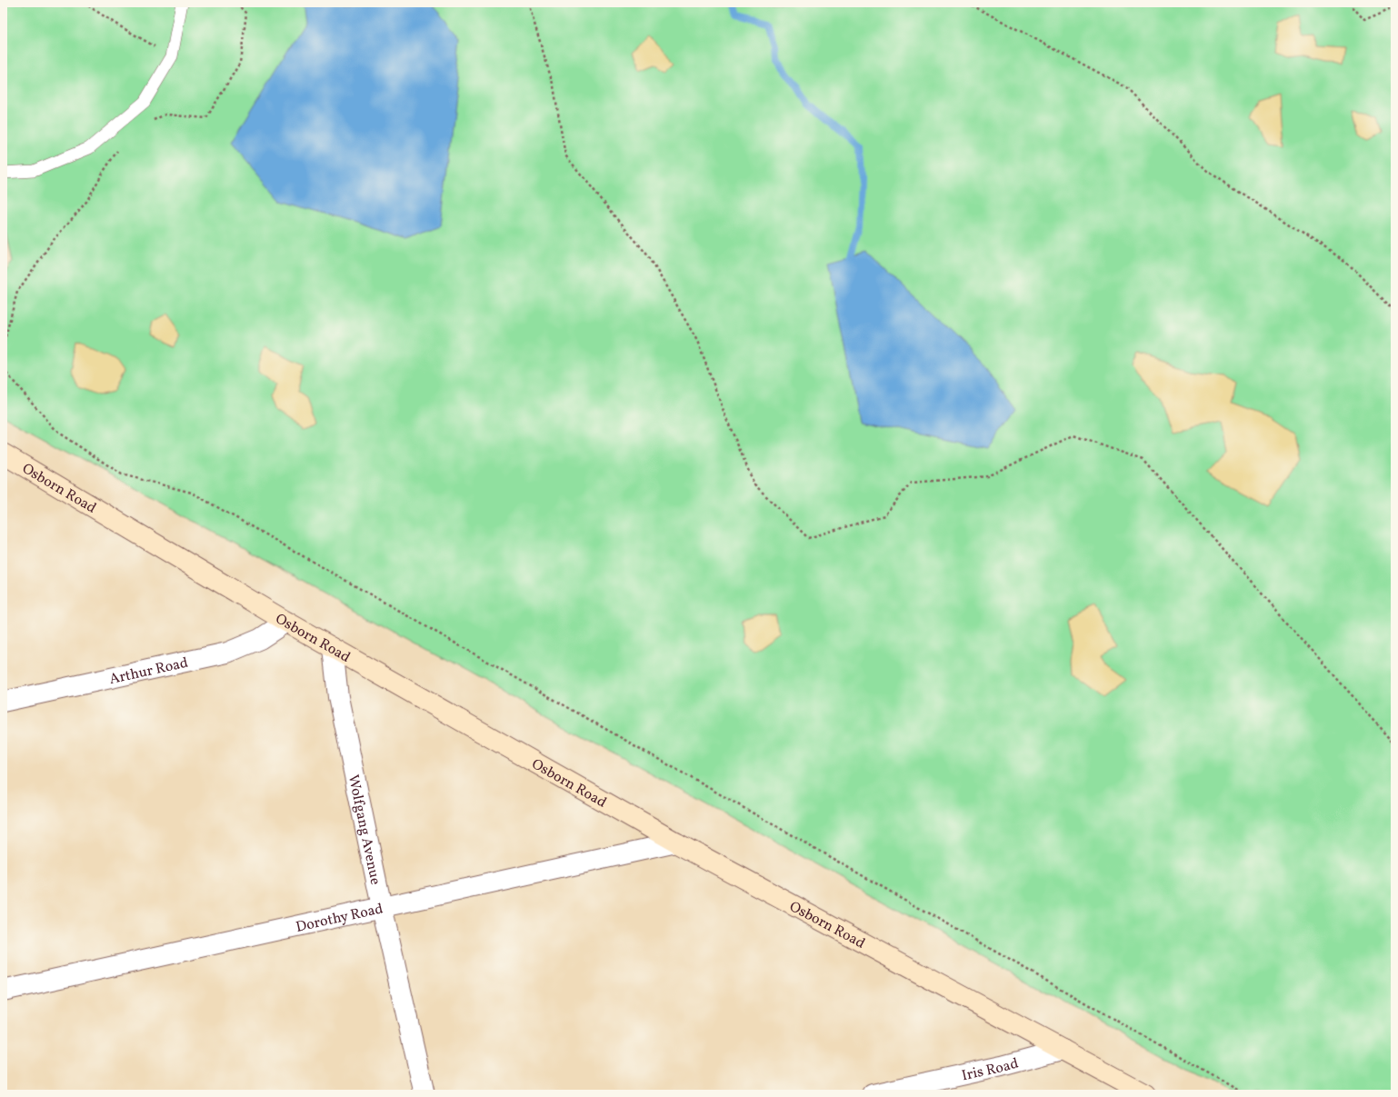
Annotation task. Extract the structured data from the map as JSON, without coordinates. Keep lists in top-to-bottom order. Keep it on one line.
{"streets":{"street":["Osborn Road","Arthur Road","Wolfgang Avenue","Dorothy Road","Iris Road"]},"crossings":[["Osborn Road","Arthur Road"],["Osborn Road","Wolfgang Avenue"],["Osborn Road","Dorothy Road"],["Osborn Road","Iris Road"],["Wolfgang Avenue","Dorothy Road"]]}
